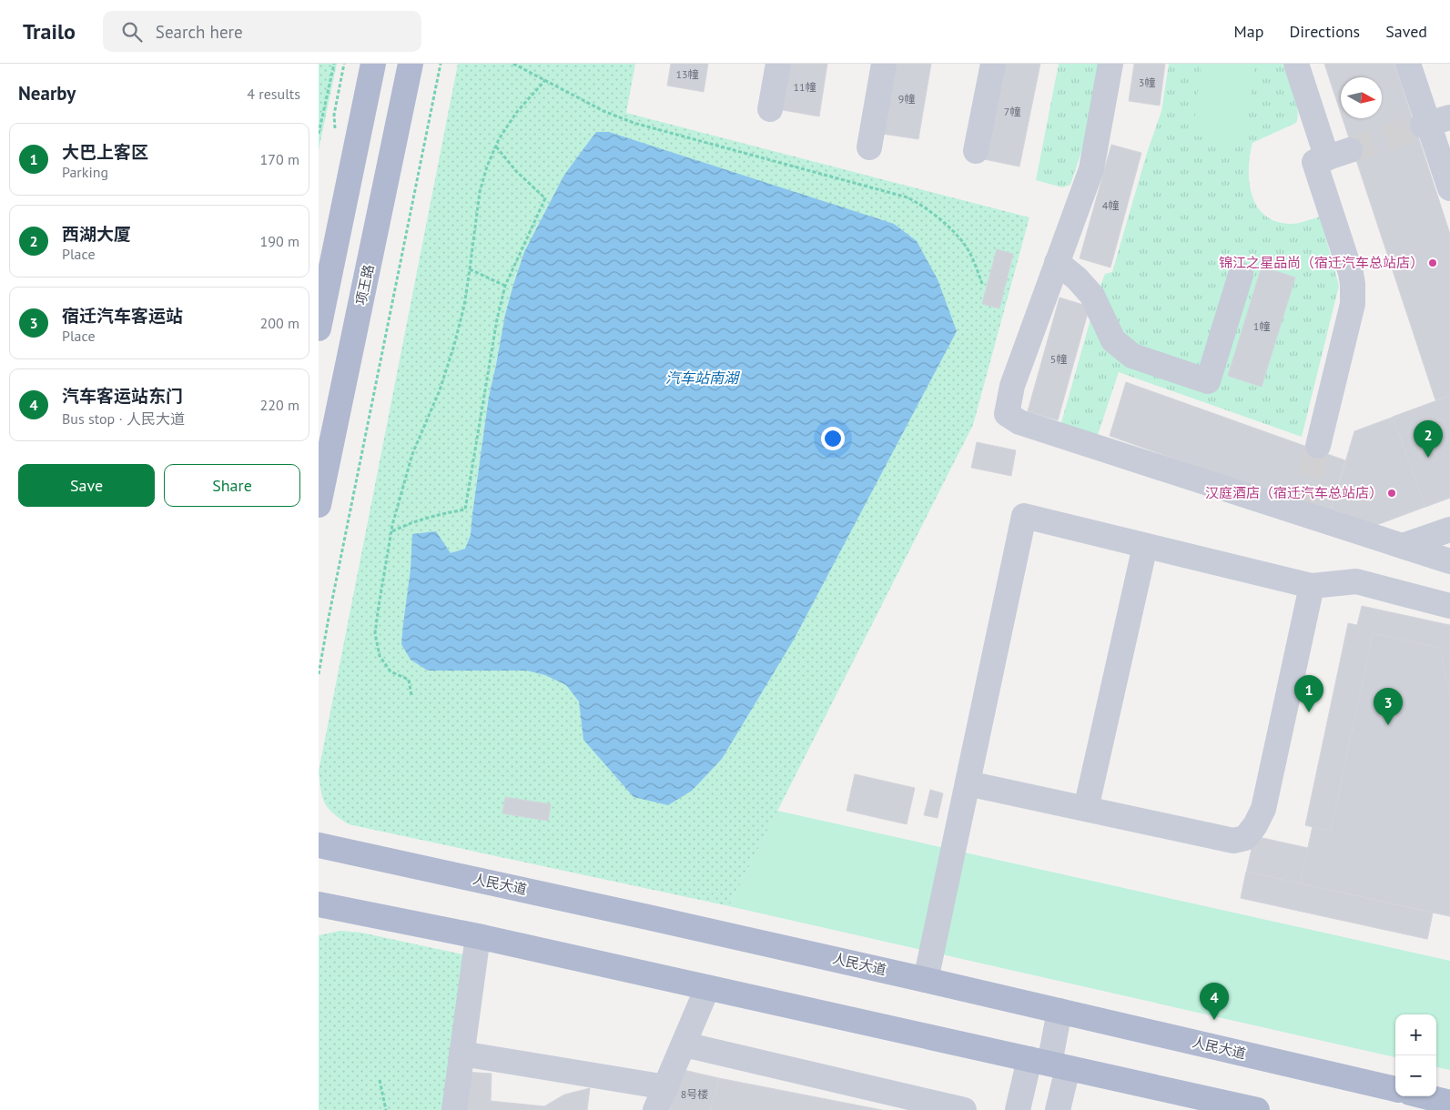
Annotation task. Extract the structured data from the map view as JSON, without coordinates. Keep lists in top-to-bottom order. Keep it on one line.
{"streets":{"main road":["项王路","人民大道"]},"water":["汽车站南湖"],"places":["锦江之星品尚（宿迁汽车总站店）","汉庭酒店（宿迁汽车总站店）"],"house_numbers":["13幢","3幢","11幢","9幢","7幢","4幢","1幢","5幢","8号楼"],"north":"right","page":{"header":"Trailo","search":"Search here","nav":["Map","Directions","Saved"],"heading":["Nearby","4 results"],"list":[{"mark":"1","name":"大巴上客区","note":"Parking","value":"170 m"},{"mark":"2","name":"西湖大厦","note":"Place","value":"190 m"},{"mark":"3","name":"宿迁汽车客运站","note":"Place","value":"200 m"},{"mark":"4","name":"汽车客运站东门","note":"Bus stop · 人民大道","value":"220 m"}],"pins":["2","1","3","4"],"buttons":["Save","Share"],"map_buttons":["+","−"]}}
